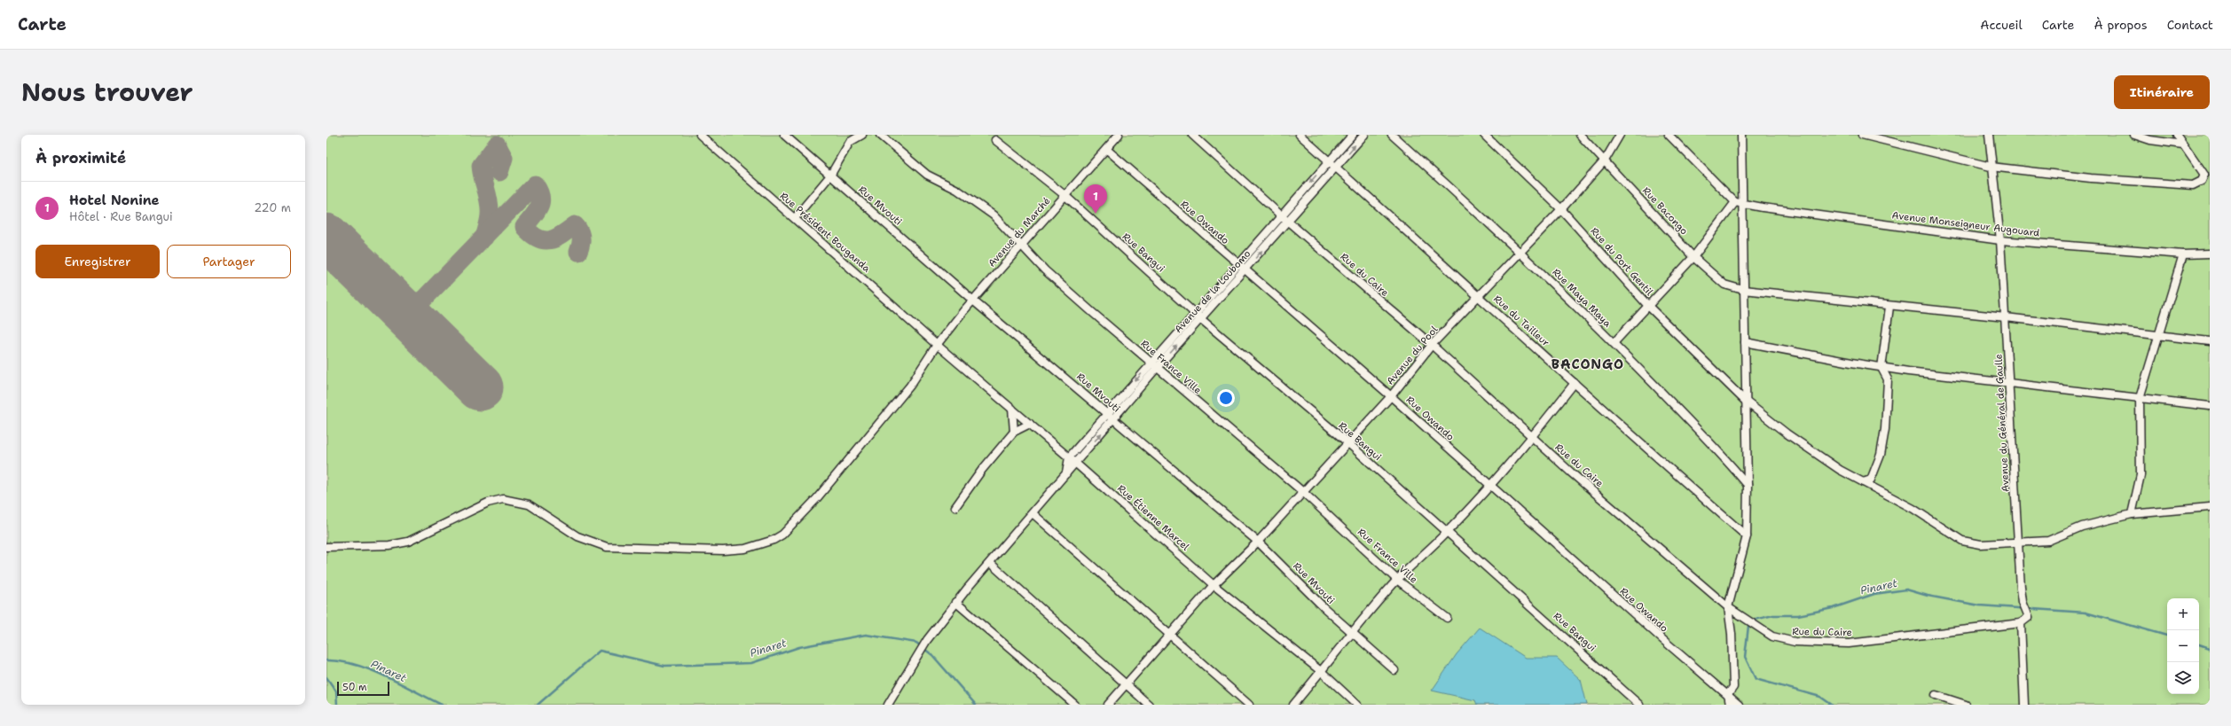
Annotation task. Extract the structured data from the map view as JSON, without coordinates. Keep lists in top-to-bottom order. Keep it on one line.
{"streets":{"street":["Rue Mvouti","Rue Bacongo","Rue Owando","Avenue Monseigneur Augouard","Rue Président Bouganda","Avenue du Marché","Rue Bangui","Rue du Port Gentil","Rue du Caire","Avenue de la Loubomo","Rue Maya Maya","Rue du Tailleur","Avenue du Pool","Rue France Ville","Avenue du Général de Gaulle","Rue Étienne Marcel"]},"crossings":[["Rue Mvouti","Avenue du Marché"],["Rue Mvouti","Avenue de la Loubomo"],["Rue Mvouti","Avenue du Pool"],["Rue Bacongo","Avenue du Pool"],["Rue Bacongo","Avenue du Général de Gaulle"],["Rue Owando","Avenue du Marché"],["Rue Owando","Avenue de la Loubomo"],["Rue Owando","Avenue du Pool"],["Avenue Monseigneur Augouard","Avenue du Général de Gaulle"],["Rue Président Bouganda","Avenue du Marché"],["Rue Président Bouganda","Rue Étienne Marcel"],["Avenue du Marché","Rue Bangui"],["Avenue du Marché","Rue France Ville"],["Avenue du Marché","Rue Étienne Marcel"],["Rue Bangui","Avenue de la Loubomo"],["Rue Bangui","Avenue du Pool"],["Rue du Port Gentil","Avenue du Pool"],["Rue du Port Gentil","Avenue du Général de Gaulle"],["Rue du Caire","Avenue de la Loubomo"],["Rue du Caire","Avenue du Pool"],["Rue du Caire","Avenue du Général de Gaulle"],["Avenue de la Loubomo","Rue du Tailleur"],["Avenue de la Loubomo","Rue France Ville"],["Avenue de la Loubomo","Rue Étienne Marcel"],["Rue Maya Maya","Avenue du Pool"],["Rue du Tailleur","Avenue du Pool"],["Avenue du Pool","Rue France Ville"],["Avenue du Pool","Rue Étienne Marcel"]],"districts":["BACONGO"],"water":["Pinaret"],"scale_bar":"50 m","page":{"header":"Carte","nav":["Accueil","Carte","À propos","Contact"],"title":"Nous trouver","buttons":["Itinéraire",["Enregistrer","Partager"]],"heading":"À proximité","list":[{"mark":"1","name":"Hotel Nonine","note":"Hôtel · Rue Bangui","value":"220 m"}],"pins":"1","map_buttons":["+","−"],"scale":"50 m"}}
